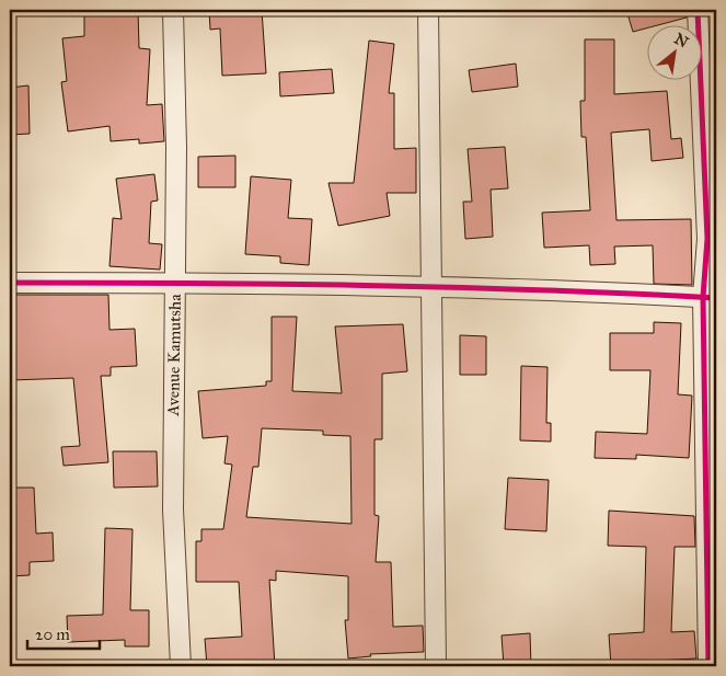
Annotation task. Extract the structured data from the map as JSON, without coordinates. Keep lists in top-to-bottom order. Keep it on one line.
{"streets":{"street":["Avenue Kamutsha"]},"scale_bar":"20 m","north":"top right"}
